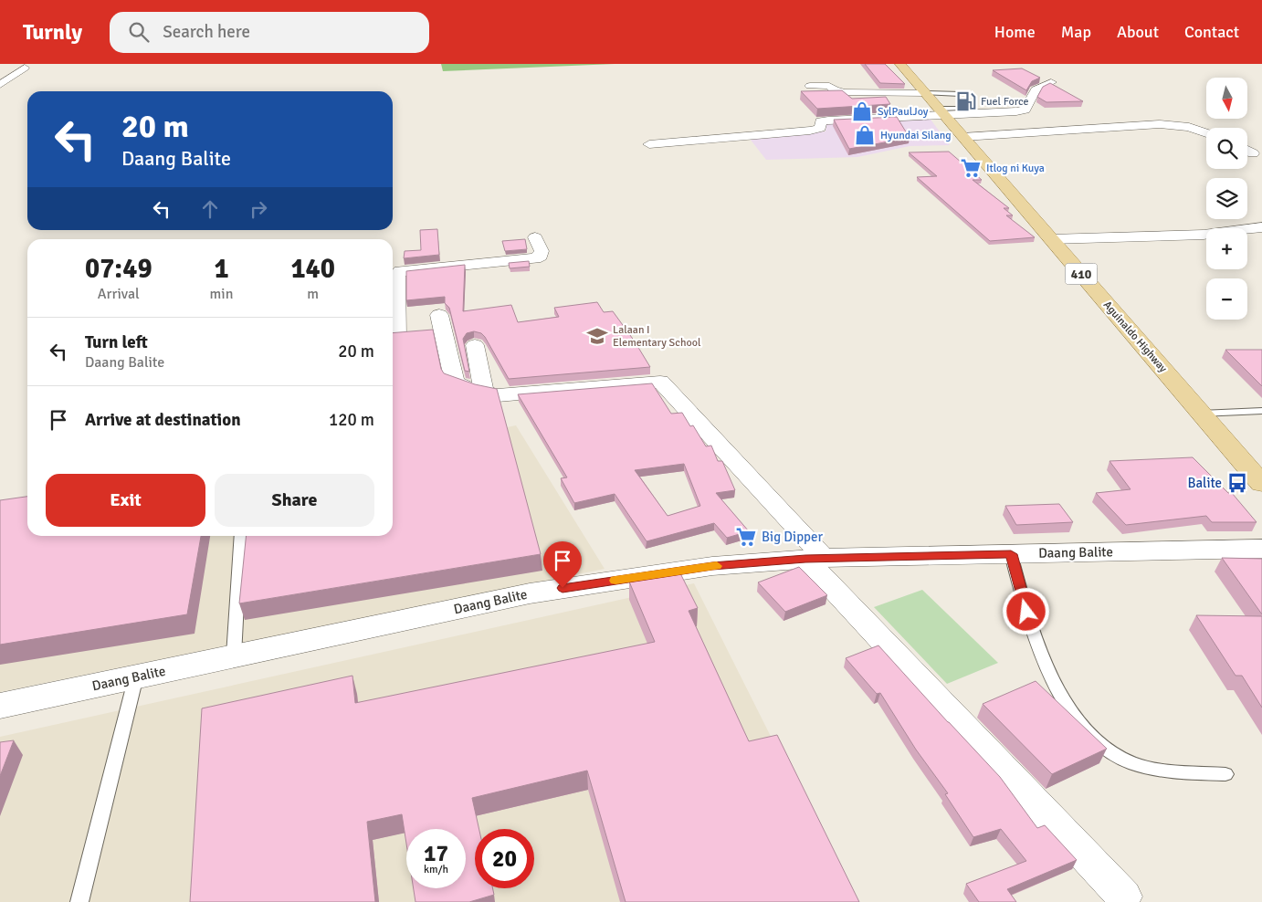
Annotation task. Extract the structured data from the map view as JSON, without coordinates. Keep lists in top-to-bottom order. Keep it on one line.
{"streets":{"main road":["410","Aguinaldo Highway"],"street":["Daang Balite"]},"places":{"fuel station":["Fuel Force"],"shop":["SylPaulJoy","Hyundai Silang"],"supermarket":["Itlog ni Kuya","Big Dipper"],"school or university":["Lalaan I Elementary School"],"bus stop":["Balite"]},"north":"bottom","page":{"header":"Turnly","search":"Search here","nav":["Home","Map","About","Contact"],"map_buttons":["+","−"],"turn":["20 m","Daang Balite"],"eta":["07:49","Arrival","1","min","140","m"],"list":[{"name":"Turn left","note":"Daang Balite","value":"20 m"},{"name":"Arrive at destination","value":"120 m"}],"buttons":["Exit","Share"],"speed":"17 km/h","limit":"20"}}
